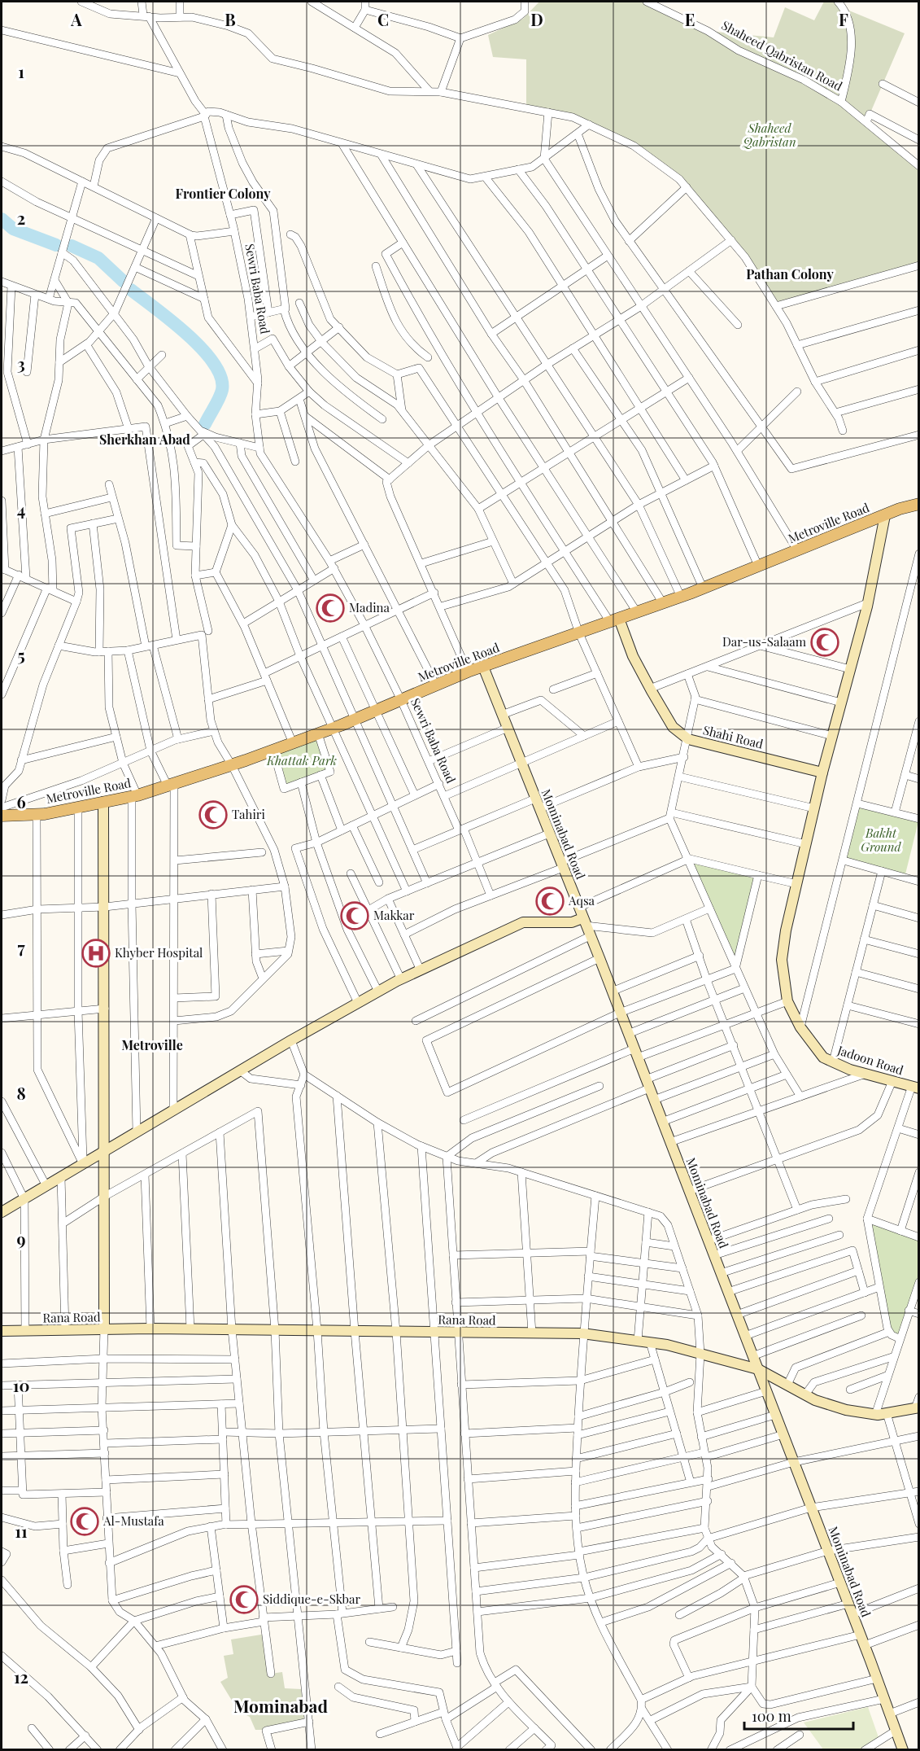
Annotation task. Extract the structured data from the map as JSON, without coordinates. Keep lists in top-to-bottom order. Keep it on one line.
{"streets":{"main road":["Metroville Road"],"street":["Shaheed Qabristan Road","Sewri Baba Road","Shahi Road","Mominabad Road","Jadoon Road","Rana Road"]},"crossings":[["Sewri Baba Road","Metroville Road"],["Metroville Road","Shahi Road"],["Metroville Road","Mominabad Road"],["Metroville Road","Jadoon Road"],["Shahi Road","Jadoon Road"],["Mominabad Road","Rana Road"]],"districts":["Frontier Colony","Pathan Colony","Sherkhan Abad","Metroville","Mominabad"],"parks":["Shaheed Qabristan","Khattak Park","Bakht Ground"],"places":{"mosque":["Madina","Dar-us-Salaam","Tahiri","Aqsa","Makkar","Al-Mustafa","Siddique-e-Skbar"],"hospital":["Khyber Hospital"]},"scale_bar":"100 m","grid":{"columns":["A","B","C","D","E","F"],"rows":["1","2","3","4","5","6","7","8","9","10","11","12"]}}
